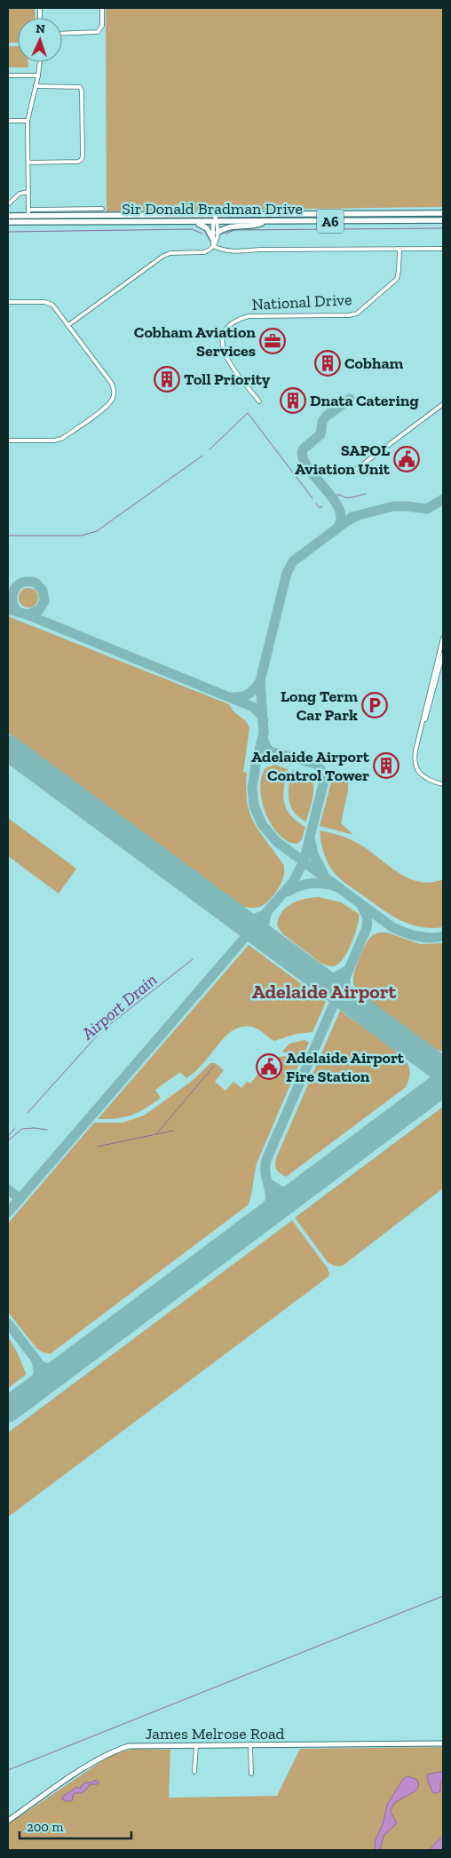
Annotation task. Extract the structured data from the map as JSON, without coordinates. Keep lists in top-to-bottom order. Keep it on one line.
{"streets":{"main road":["Sir Donald Bradman Drive","A6"],"street":["National Drive","James Melrose Road"]},"districts":["Adelaide Airport"],"water":["Airport Drain"],"places":{"office":["Cobham Aviation Services"],"building":["Cobham","Toll Priority","Dnata Catering","Adelaide Airport Control Tower"],"public building":["SAPOL Aviation Unit","Adelaide Airport Fire Station"],"parking":["Long Term Car Park"]},"scale_bar":"200 m","north":"top"}
